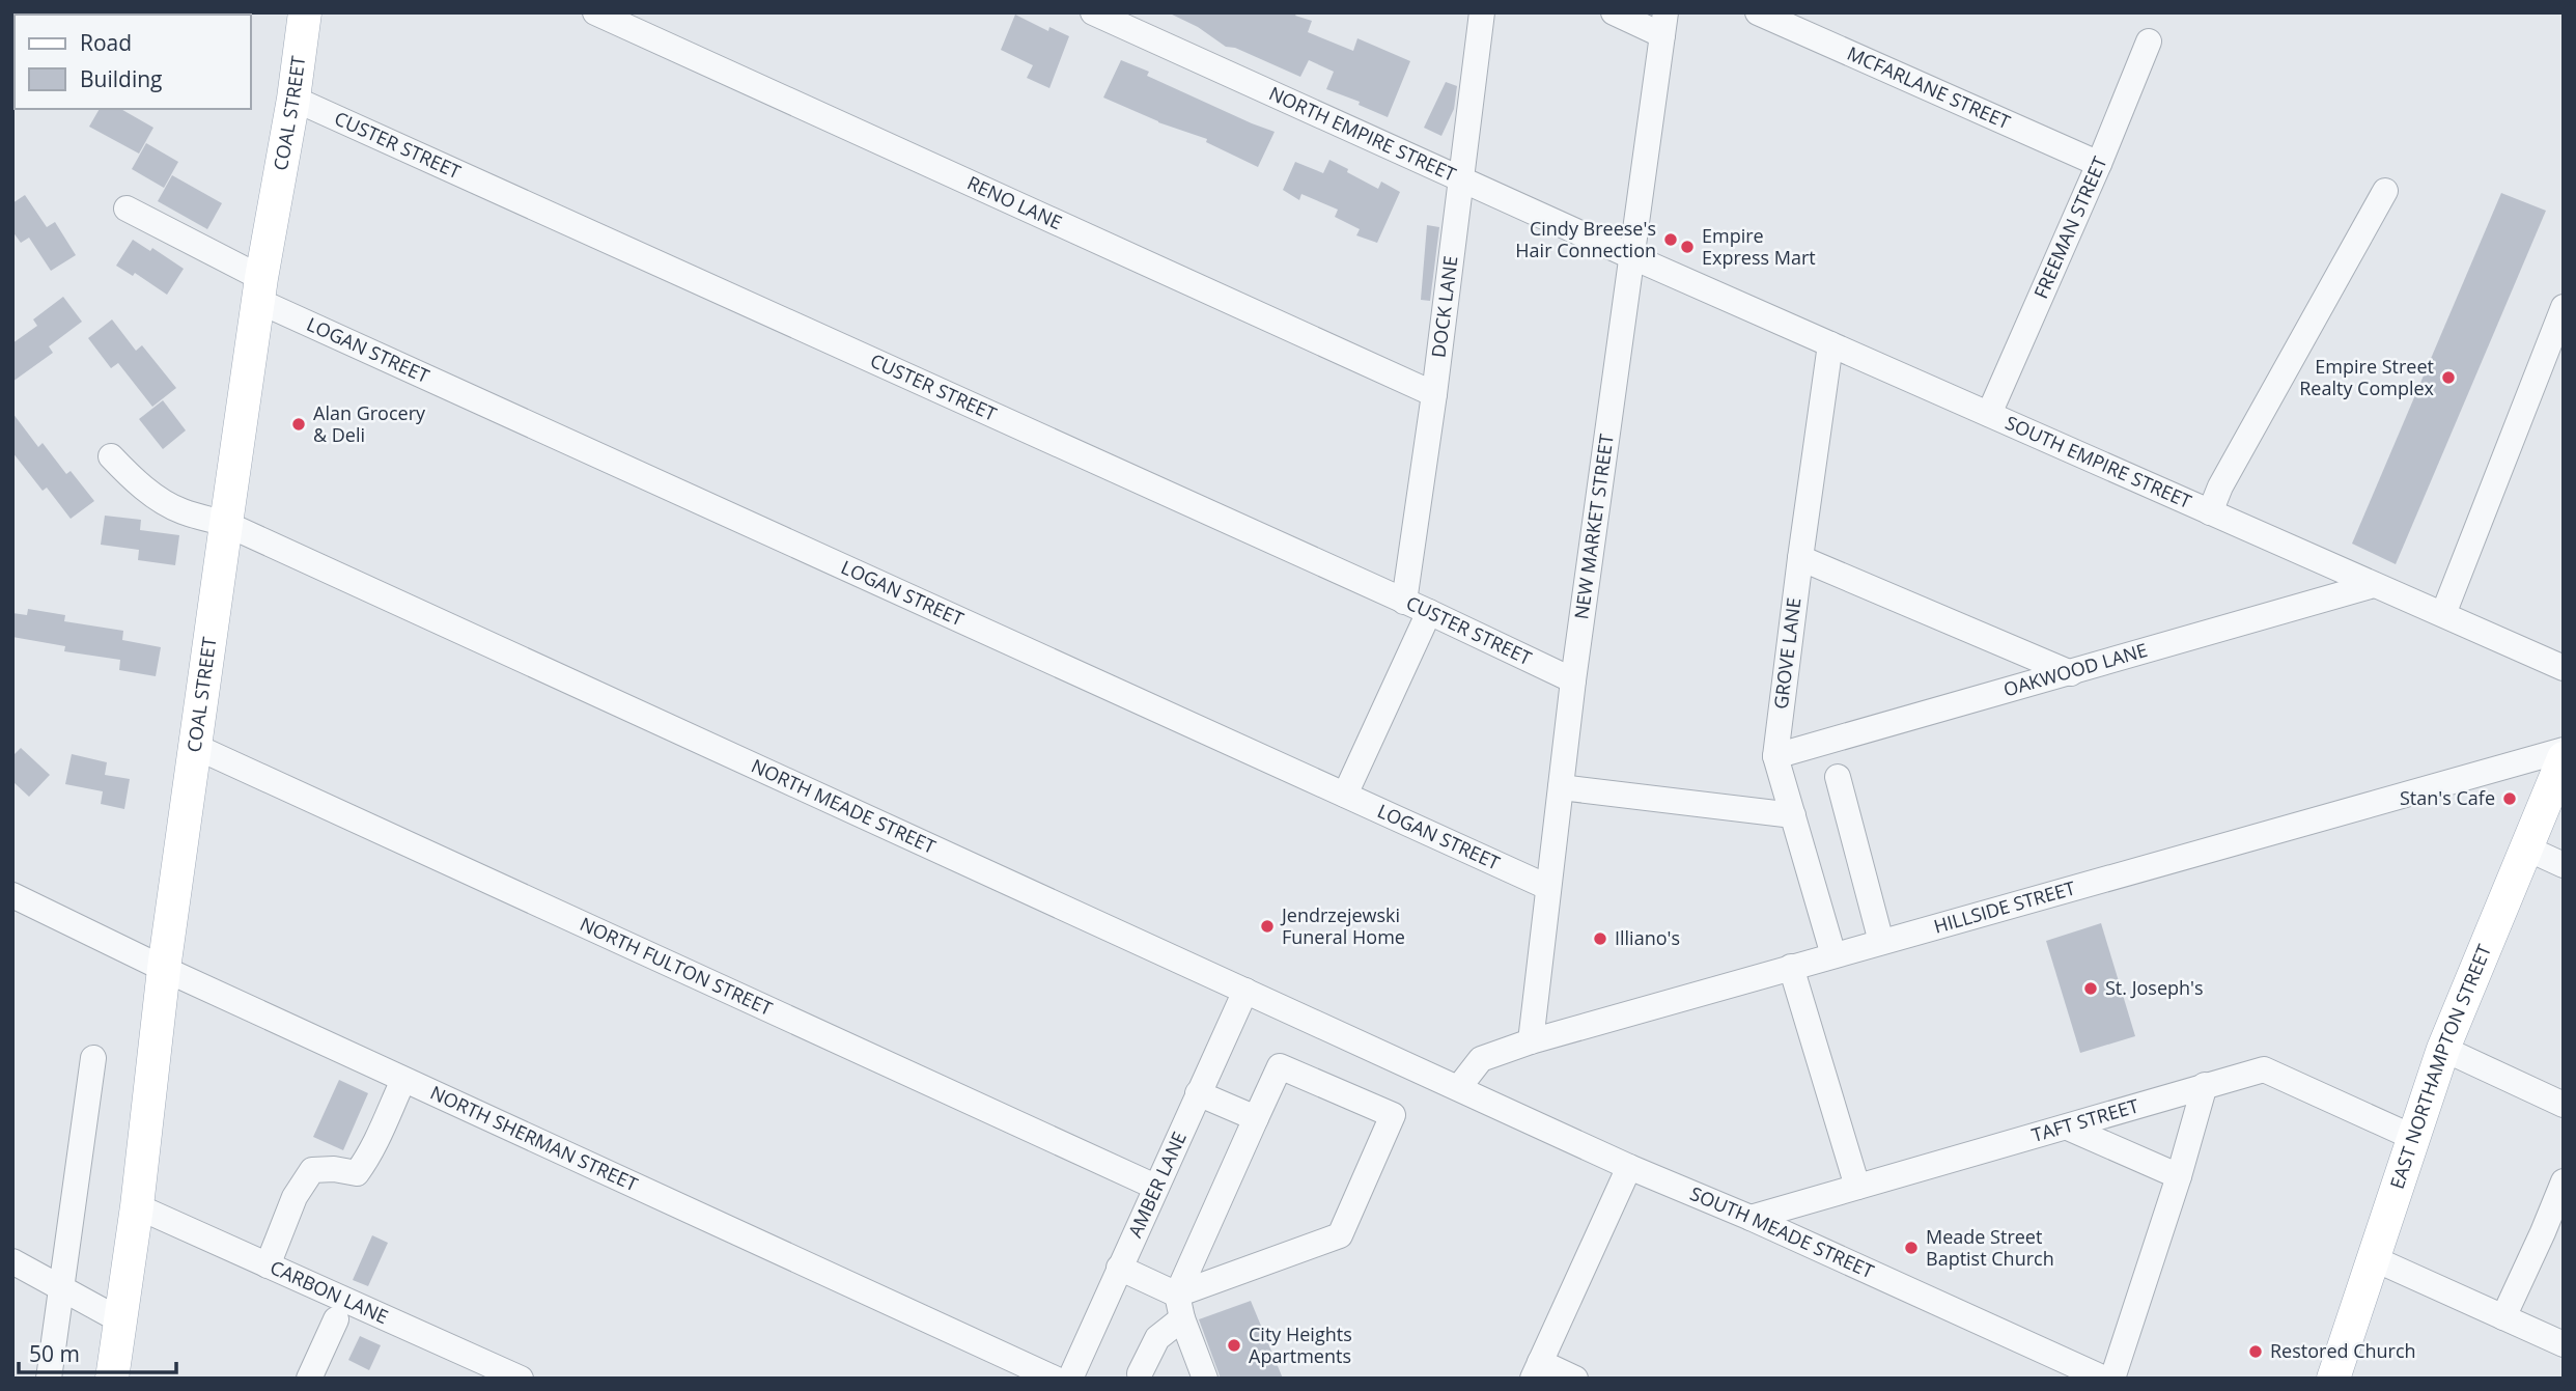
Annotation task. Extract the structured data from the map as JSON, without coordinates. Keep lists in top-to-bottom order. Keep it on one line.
{"streets":{"main road":["COAL STREET","EAST NORTHAMPTON STREET"],"street":["MCFARLANE STREET","NORTH EMPIRE STREET","CUSTER STREET","RENO LANE","FREEMAN STREET","DOCK LANE","LOGAN STREET","SOUTH EMPIRE STREET","NEW MARKET STREET","GROVE LANE","OAKWOOD LANE","NORTH MEADE STREET","HILLSIDE STREET","NORTH FULTON STREET","TAFT STREET","NORTH SHERMAN STREET","AMBER LANE","SOUTH MEADE STREET","CARBON LANE"]},"crossings":[["MCFARLANE STREET","FREEMAN STREET"],["COAL STREET","CUSTER STREET"],["COAL STREET","LOGAN STREET"],["COAL STREET","NORTH MEADE STREET"],["COAL STREET","NORTH FULTON STREET"],["COAL STREET","NORTH SHERMAN STREET"],["COAL STREET","CARBON LANE"],["NORTH EMPIRE STREET","DOCK LANE"],["NORTH EMPIRE STREET","SOUTH EMPIRE STREET"],["NORTH EMPIRE STREET","NEW MARKET STREET"],["CUSTER STREET","DOCK LANE"],["CUSTER STREET","NEW MARKET STREET"],["RENO LANE","DOCK LANE"],["FREEMAN STREET","SOUTH EMPIRE STREET"],["LOGAN STREET","NEW MARKET STREET"],["SOUTH EMPIRE STREET","NEW MARKET STREET"],["SOUTH EMPIRE STREET","GROVE LANE"],["SOUTH EMPIRE STREET","OAKWOOD LANE"],["NEW MARKET STREET","HILLSIDE STREET"],["GROVE LANE","OAKWOOD LANE"],["GROVE LANE","HILLSIDE STREET"],["NORTH MEADE STREET","HILLSIDE STREET"],["NORTH MEADE STREET","AMBER LANE"],["NORTH MEADE STREET","SOUTH MEADE STREET"],["HILLSIDE STREET","SOUTH MEADE STREET"],["NORTH FULTON STREET","AMBER LANE"],["EAST NORTHAMPTON STREET","TAFT STREET"],["TAFT STREET","SOUTH MEADE STREET"]],"places":["Cindy Breese's Hair Connection","Empire Express Mart","Empire Street Realty Complex","Alan Grocery & Deli","Stan's Cafe","Jendrzejewski Funeral Home","Illiano's","St. Joseph's","Meade Street Baptist Church","City Heights Apartments","Restored Church"],"legend":["Road","Building"],"scale_bar":"50 m"}
